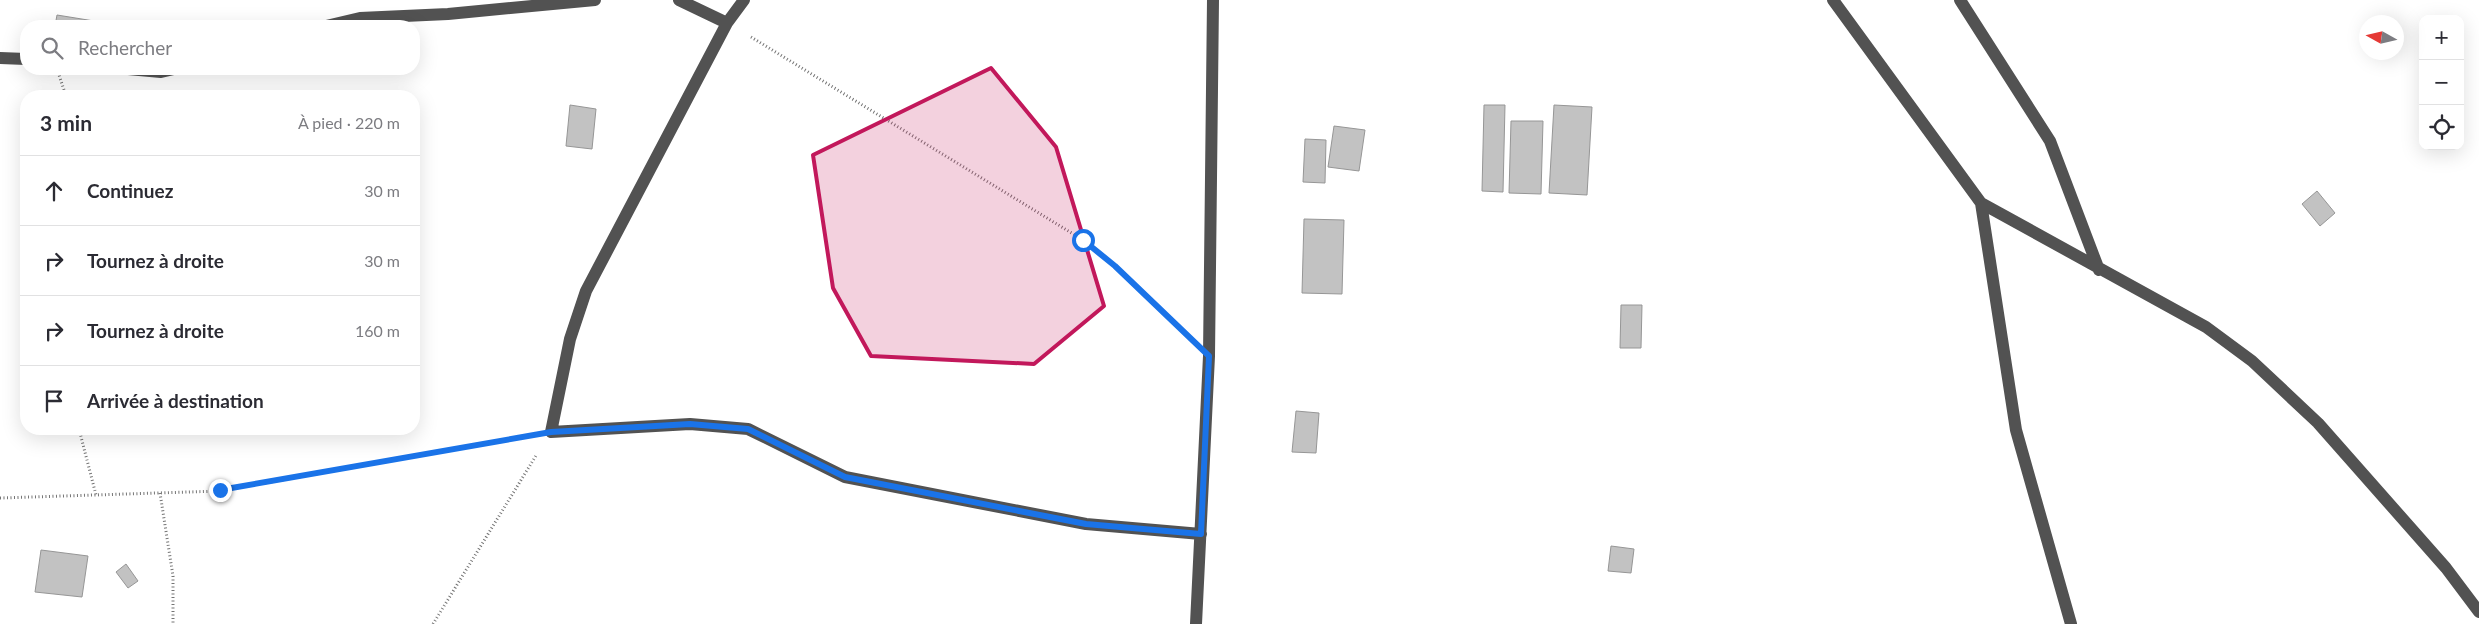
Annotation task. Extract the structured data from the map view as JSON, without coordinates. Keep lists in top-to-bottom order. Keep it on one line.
{"north":"left","page":{"map_buttons":["+","−"],"search":"Rechercher","heading":["3 min","À pied · 220 m"],"list":[["Continuez","30 m"],["Tournez à droite","30 m"],["Tournez à droite","160 m"],"Arrivée à destination"]}}
